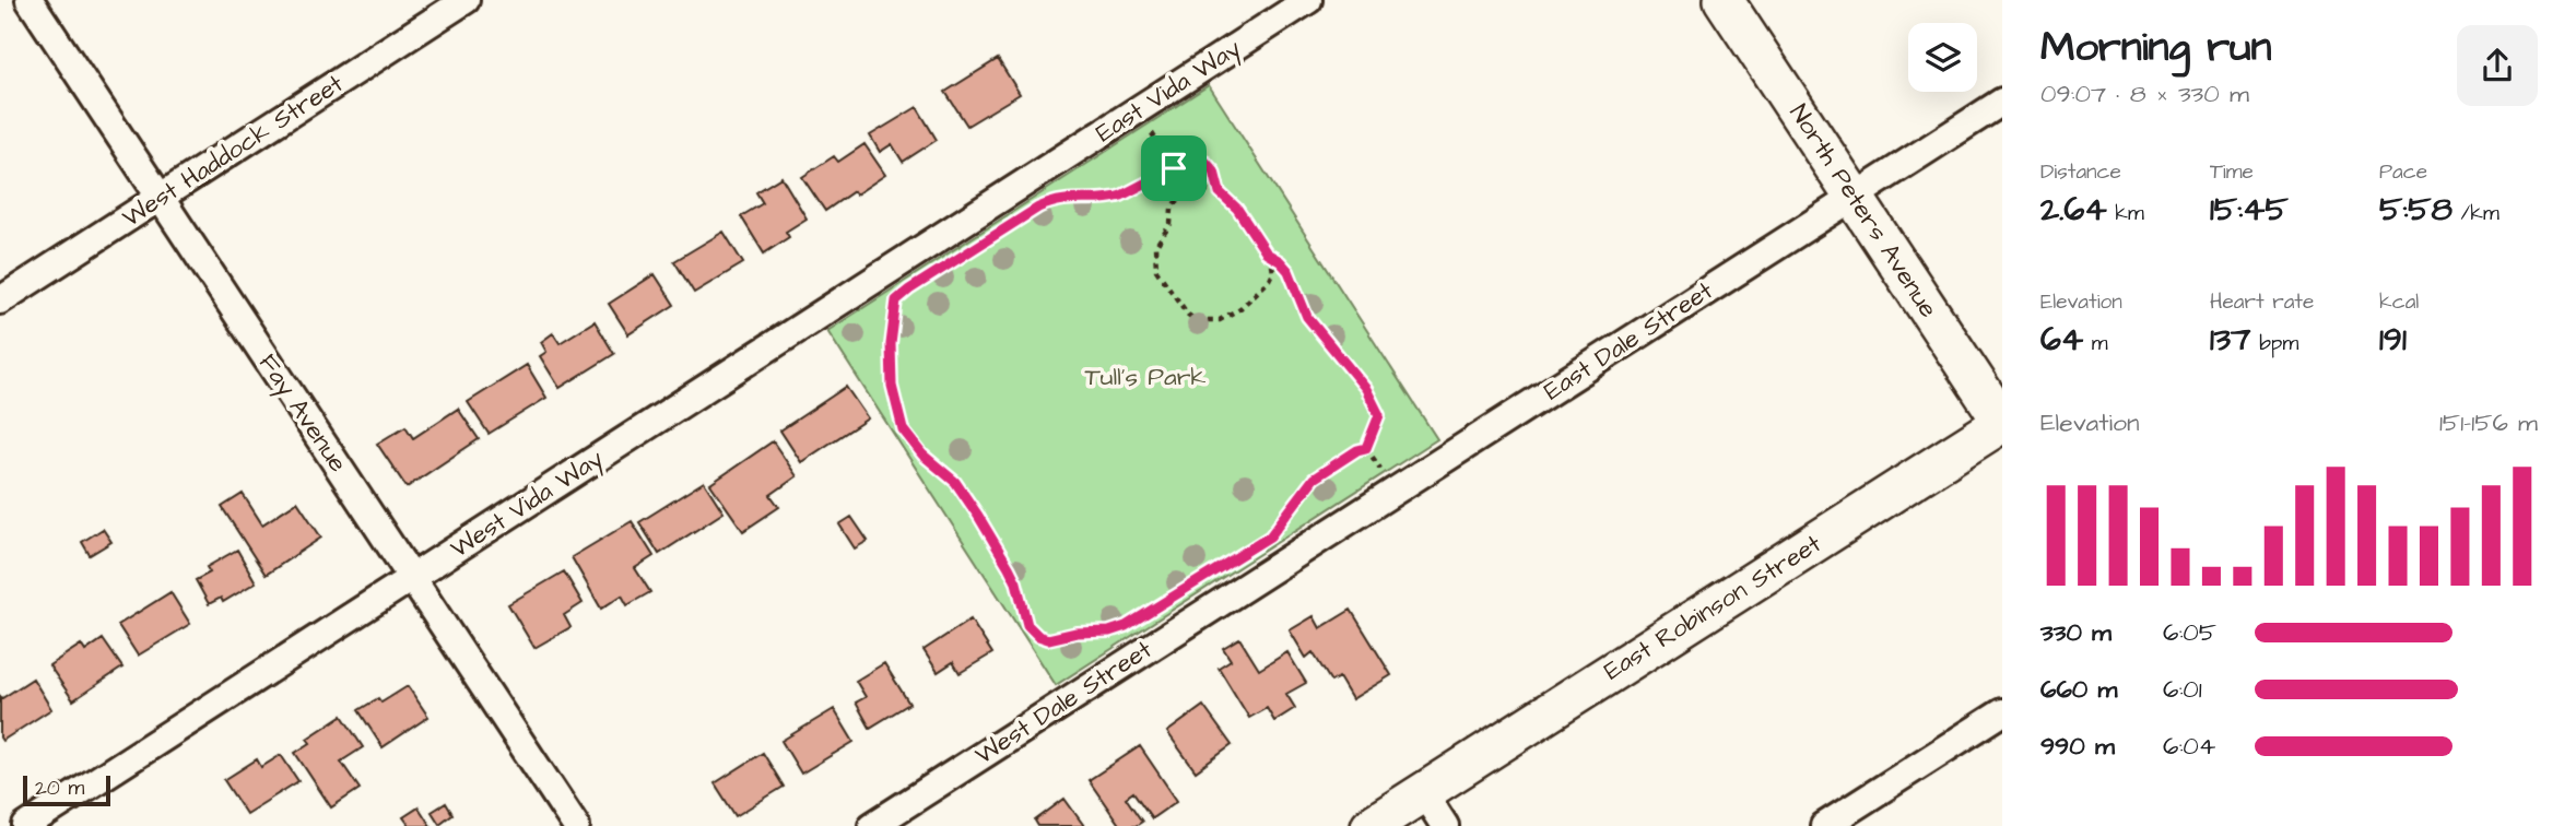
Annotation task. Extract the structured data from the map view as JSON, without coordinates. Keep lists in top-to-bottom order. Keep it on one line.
{"streets":{"main road":["North Peters Avenue","East Robinson Street"],"street":["East Vida Way","West Haddock Street","East Dale Street","Fay Avenue","West Vida Way","West Dale Street"]},"crossings":[["East Vida Way","West Vida Way"],["West Haddock Street","Fay Avenue"],["North Peters Avenue","East Dale Street"],["North Peters Avenue","East Robinson Street"],["East Dale Street","West Dale Street"],["Fay Avenue","West Vida Way"]],"parks":["Tull’s Park"],"scale_bar":"20 m","page":{"heading":["Morning run","09:07 · 8 × 330 m"],"stats":[["Distance","2.64 km"],["Time","15:45"],["Pace","5:58 /km"],["Elevation","64 m"],["Heart rate","137 bpm"],["kcal","191"]],"chart":["Elevation","151–156 m"],"list":[{"name":"330 m","note":"6:05"},{"name":"660 m","note":"6:01"},{"name":"990 m","note":"6:04"}],"scale":"20 m"}}
